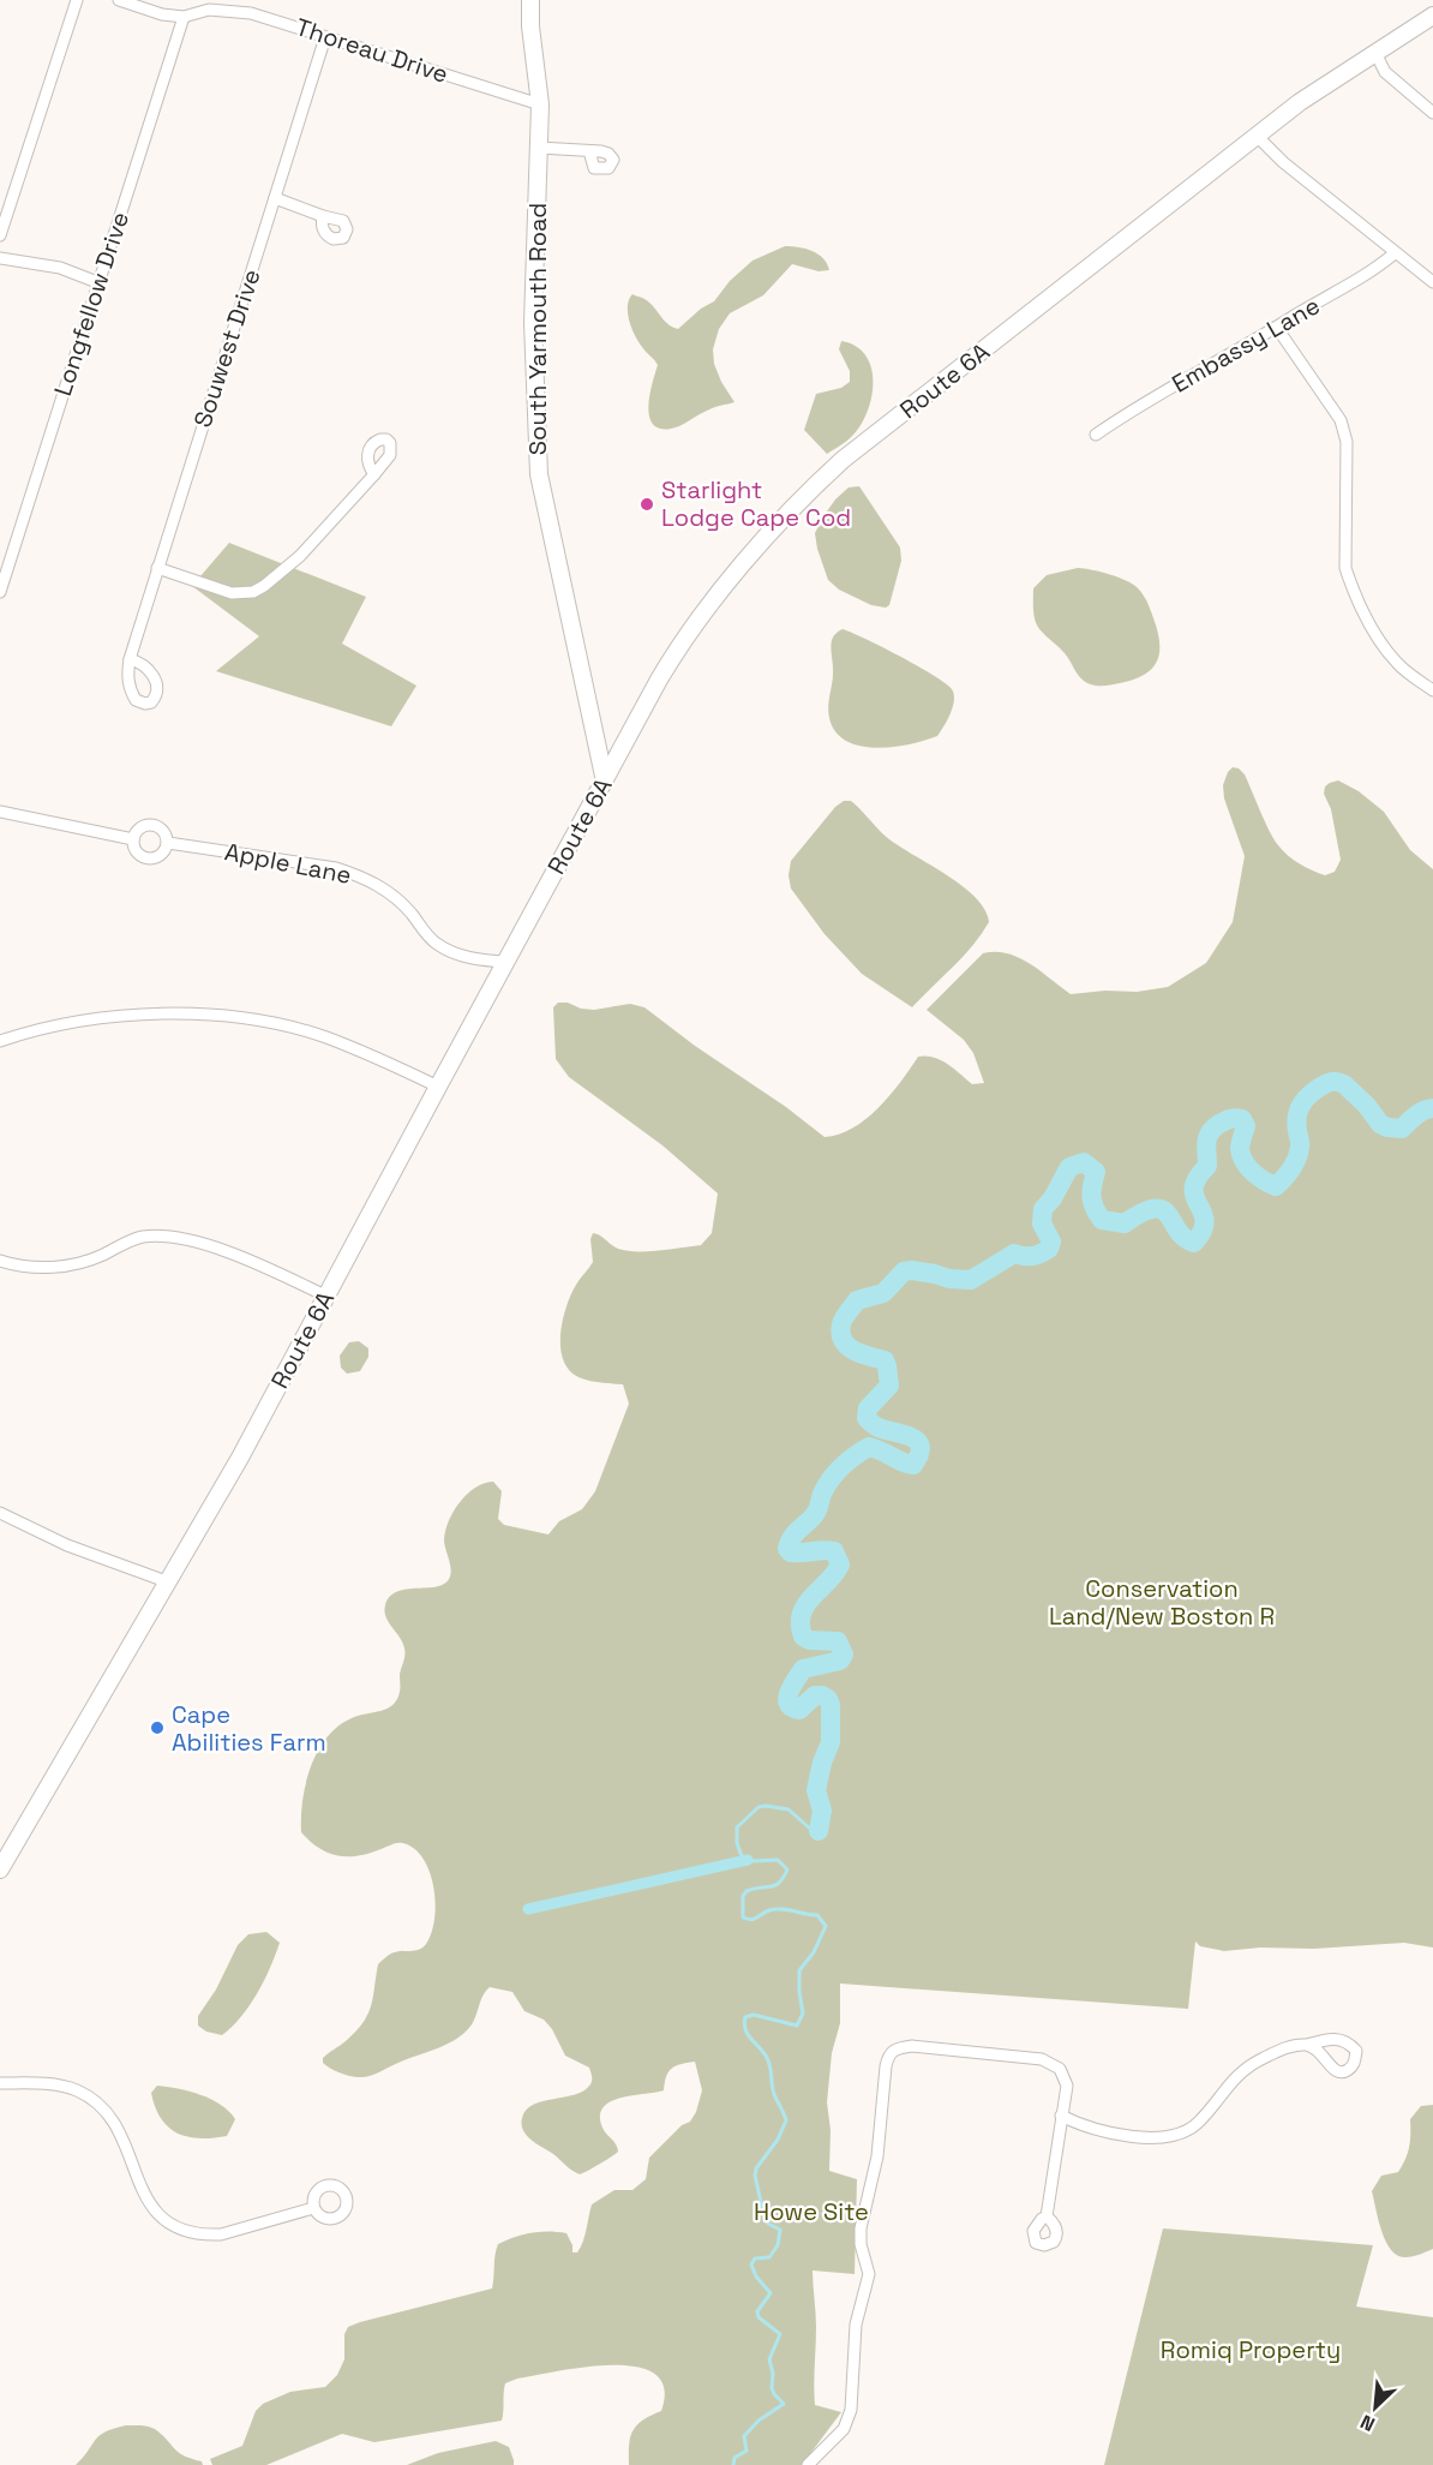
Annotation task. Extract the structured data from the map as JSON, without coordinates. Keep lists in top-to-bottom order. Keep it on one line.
{"streets":{"main road":["South Yarmouth Road","Route 6A"],"street":["Thoreau Drive","Longfellow Drive","Embassy Lane","Souwest Drive","Apple Lane"]},"crossings":[["Thoreau Drive","Longfellow Drive"],["Thoreau Drive","South Yarmouth Road"],["Thoreau Drive","Souwest Drive"],["South Yarmouth Road","Route 6A"],["Route 6A","Apple Lane"]],"parks":["Conservation Land/New Boston R","Howe Site","Romiq Property"],"places":["Starlight Lodge Cape Cod","Cape Abilities Farm"],"north":"bottom left"}
